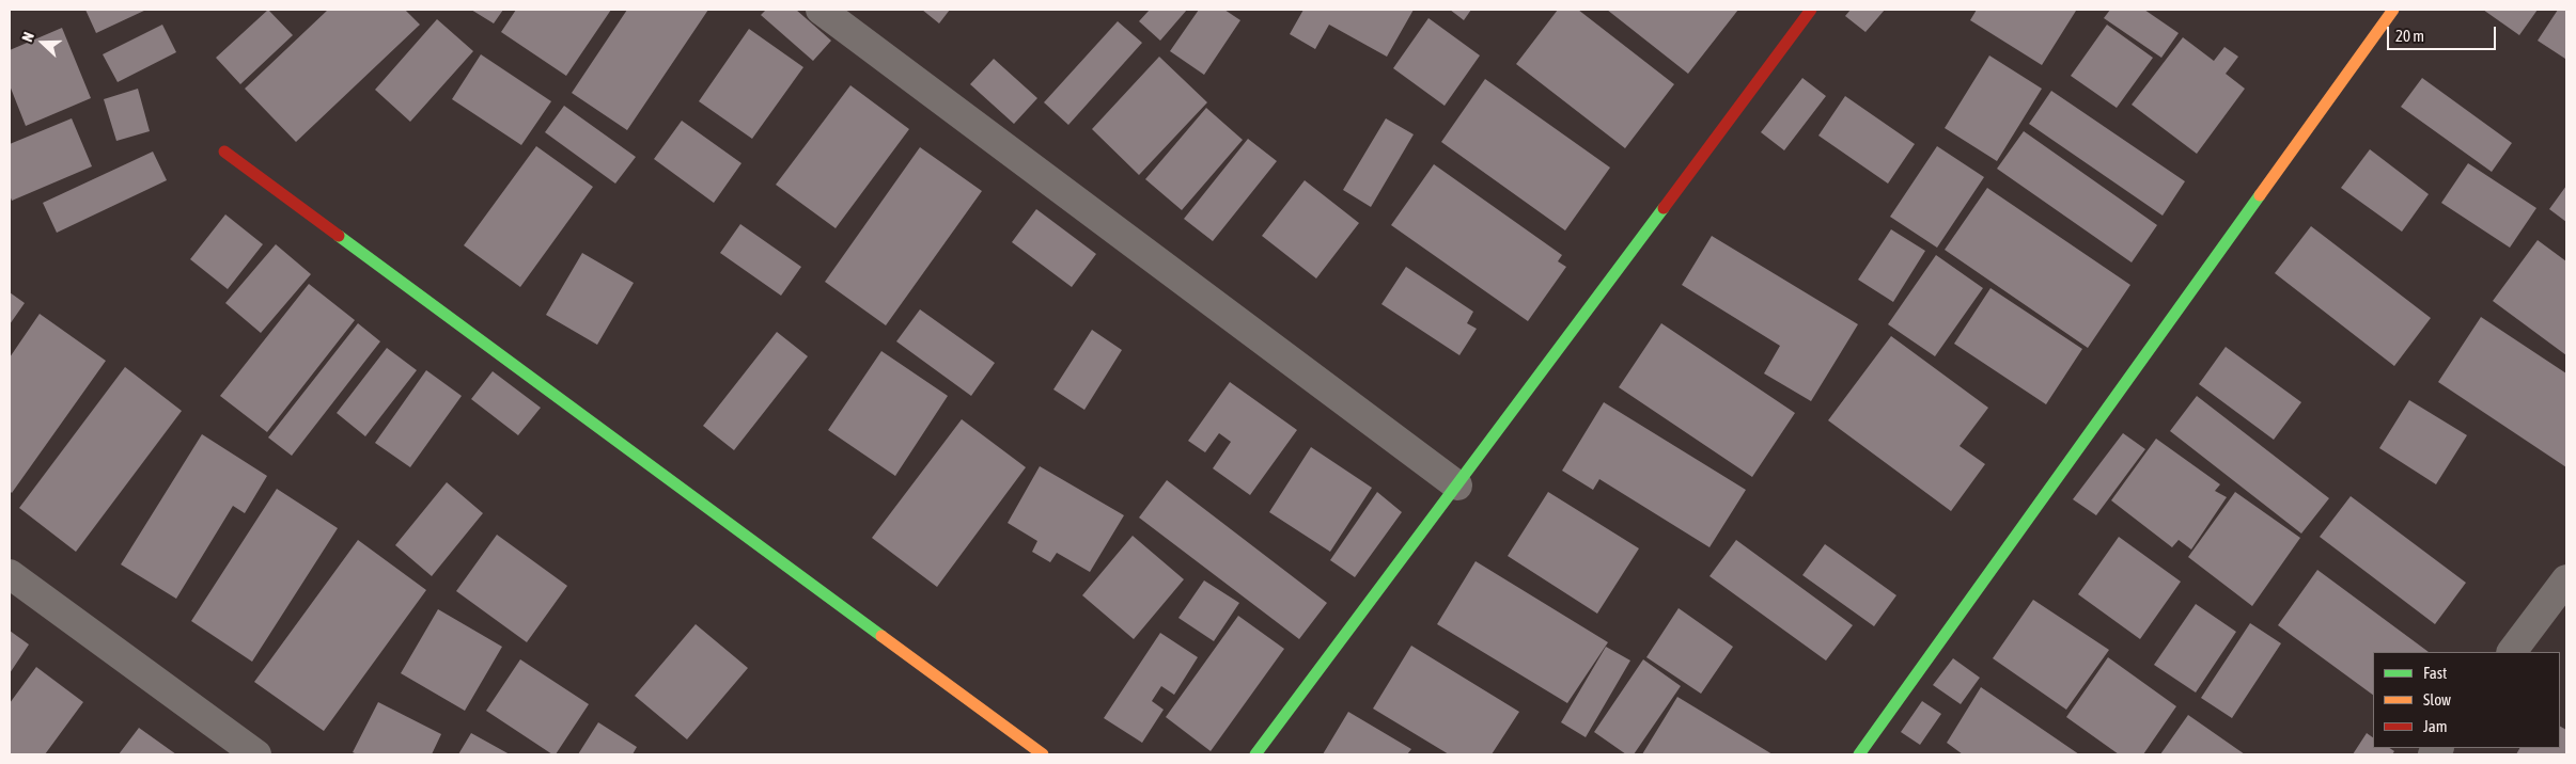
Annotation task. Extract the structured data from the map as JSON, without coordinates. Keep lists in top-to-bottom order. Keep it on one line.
{"legend":["Fast","Slow","Jam"],"scale_bar":"20 m","north":"left"}
